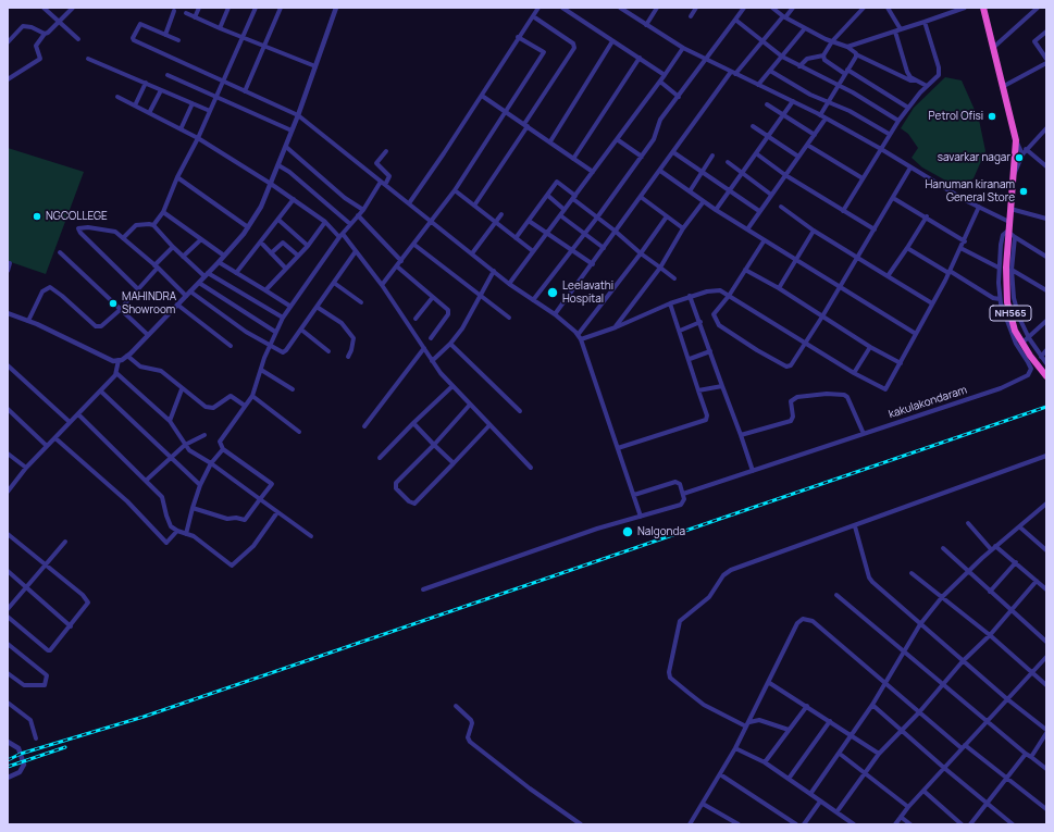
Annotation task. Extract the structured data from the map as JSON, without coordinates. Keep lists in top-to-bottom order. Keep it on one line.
{"streets":{"highway":["NH565"],"street":["kakulakondaram"]},"crossings":[["NH565","kakulakondaram"]],"places":["Petrol Ofisi","savarkar nagar","Hanuman kiranam General Store","NGCOLLEGE","Leelavathi Hospital","MAHINDRA Showroom","Nalgonda"]}
